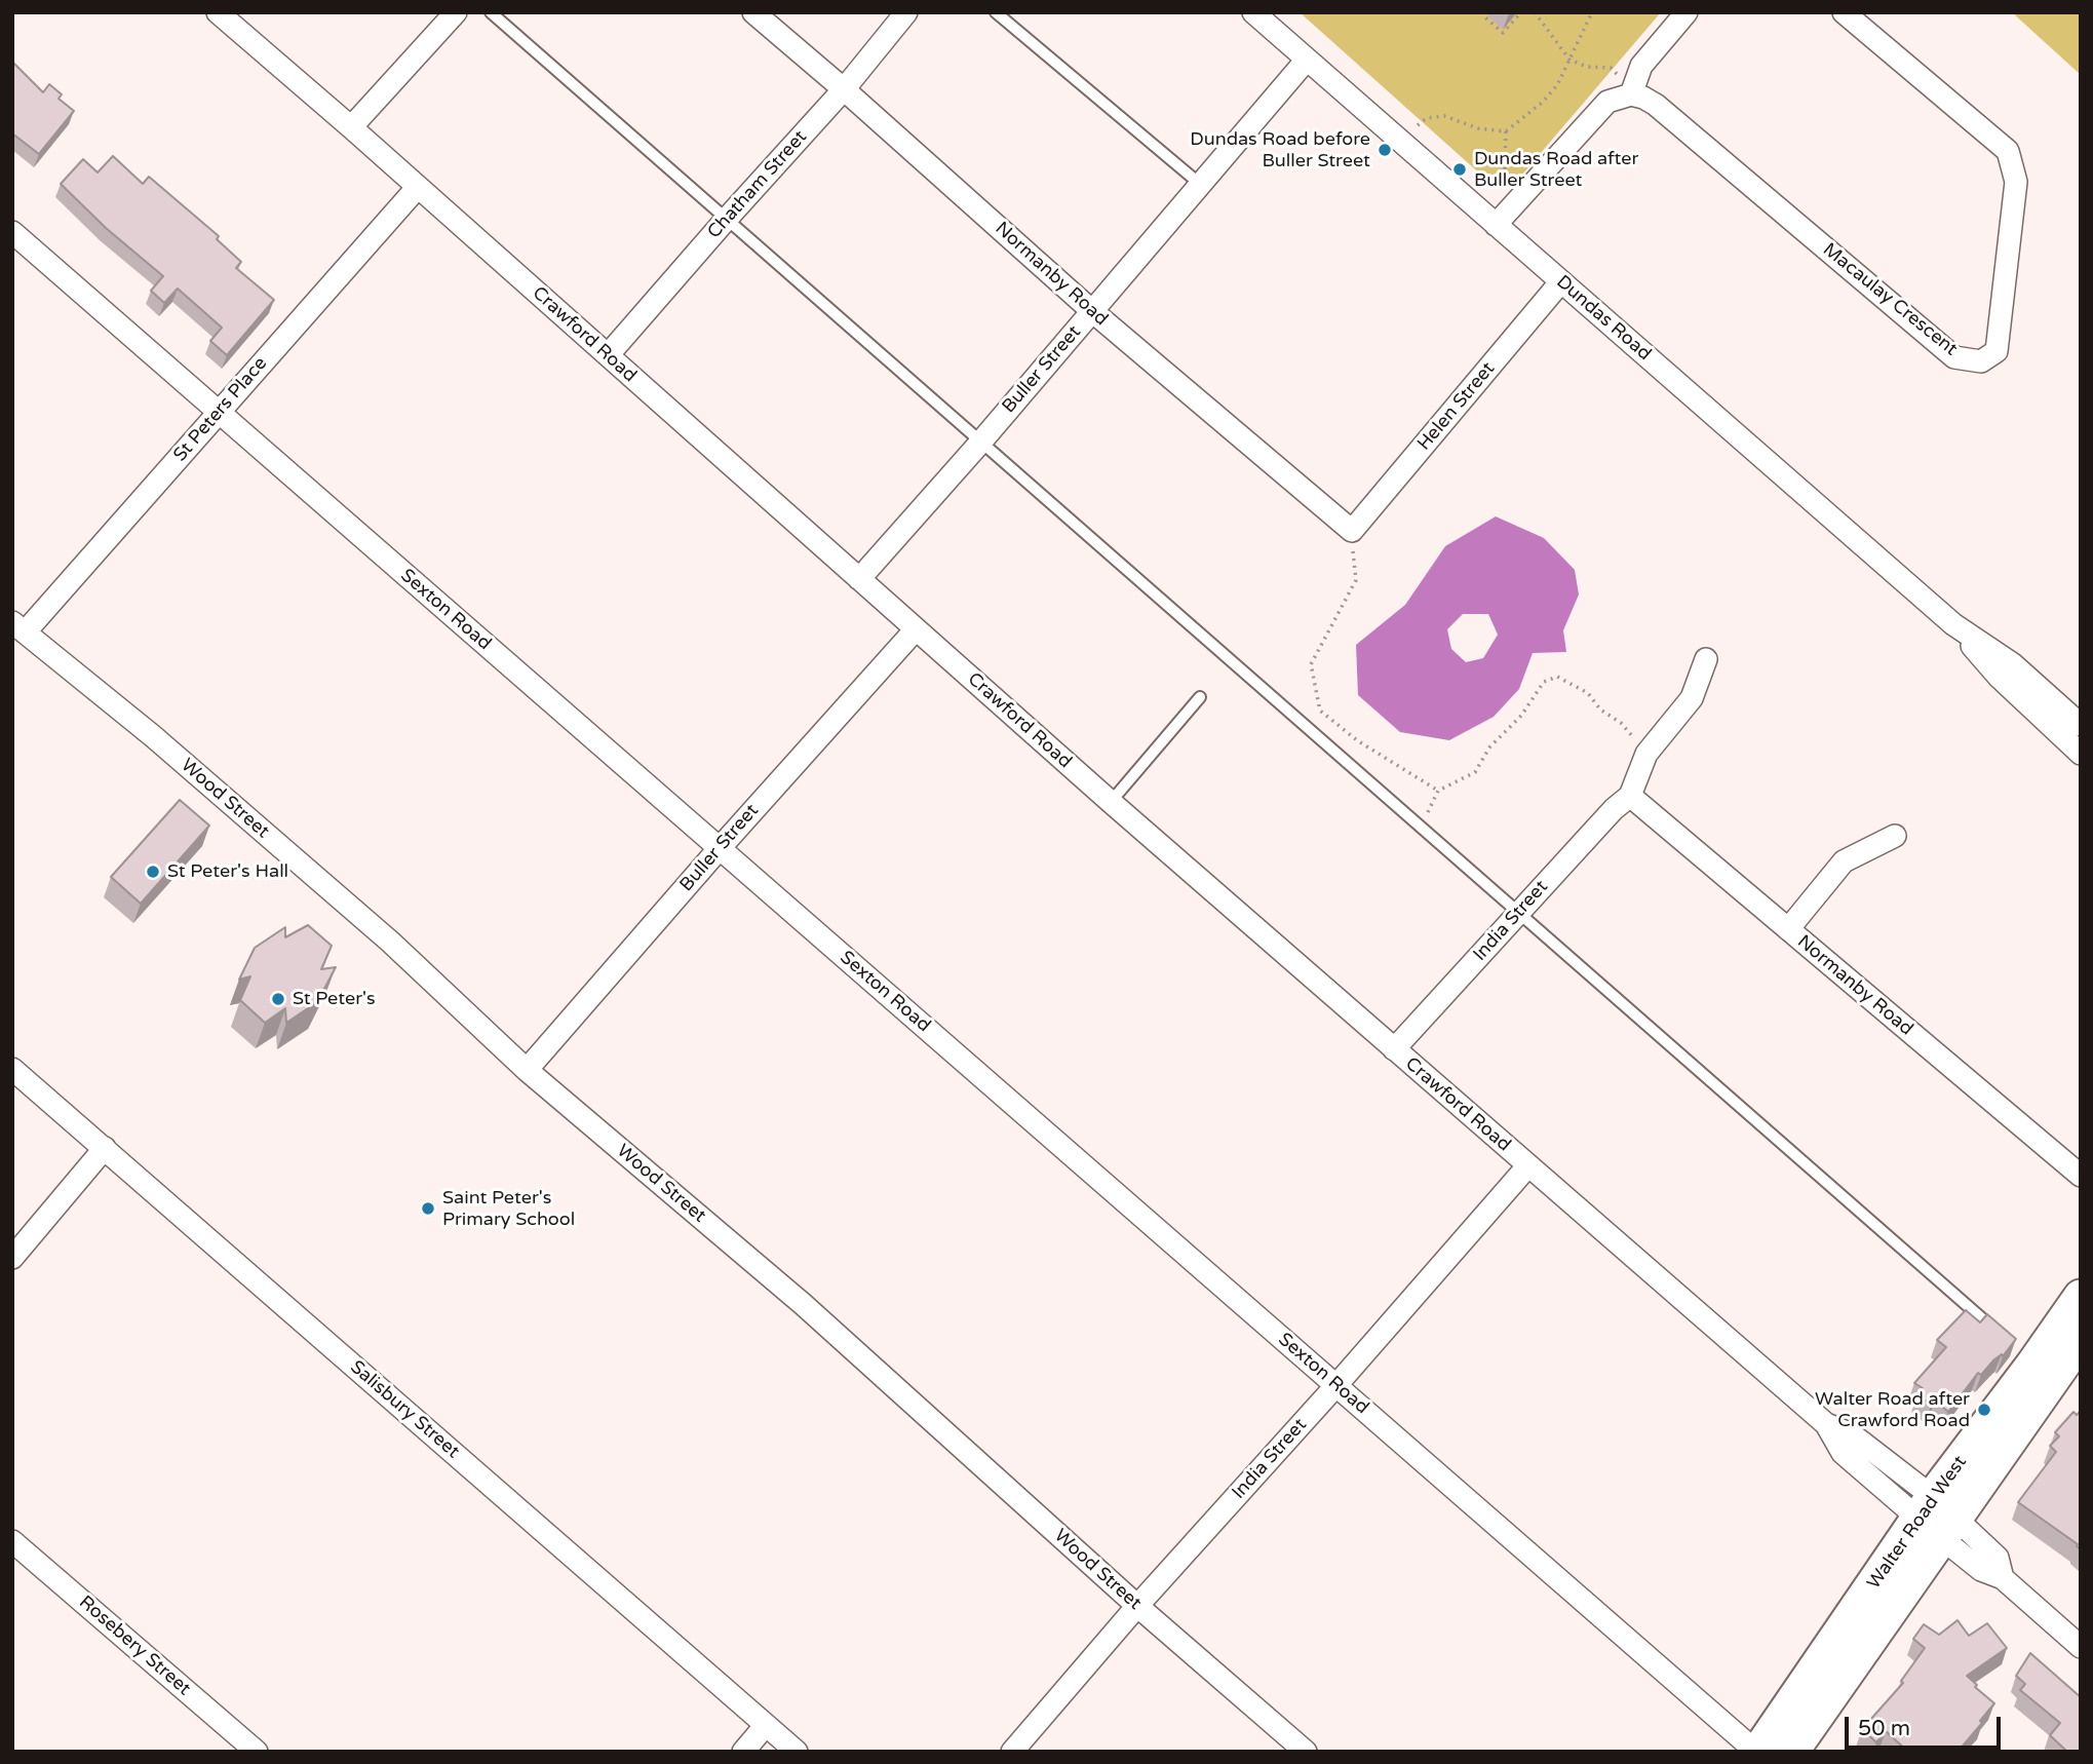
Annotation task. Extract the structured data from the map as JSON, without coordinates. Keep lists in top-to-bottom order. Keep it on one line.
{"streets":{"main road":["Walter Road West"],"street":["Chatham Street","Normanby Road","Macaulay Crescent","Dundas Road","Crawford Road","Buller Street","Helen Street","St Peters Place","Sexton Road","Wood Street","India Street","Salisbury Street","Rosebery Street"]},"crossings":[["Chatham Street","Normanby Road"],["Chatham Street","Crawford Road"],["Normanby Road","Buller Street"],["Normanby Road","Helen Street"],["Normanby Road","India Street"],["Dundas Road","Buller Street"],["Dundas Road","Helen Street"],["Crawford Road","Buller Street"],["Crawford Road","St Peters Place"],["Crawford Road","India Street"],["Crawford Road","Walter Road West"],["Buller Street","Sexton Road"],["Buller Street","Wood Street"],["St Peters Place","Sexton Road"],["St Peters Place","Wood Street"],["Sexton Road","India Street"],["Sexton Road","Walter Road West"],["Wood Street","India Street"]],"places":["Dundas Road before Buller Street","Dundas Road after Buller Street","St Peter's Hall","St Peter's","Saint Peter's Primary School","Walter Road after Crawford Road"],"scale_bar":"50 m"}
